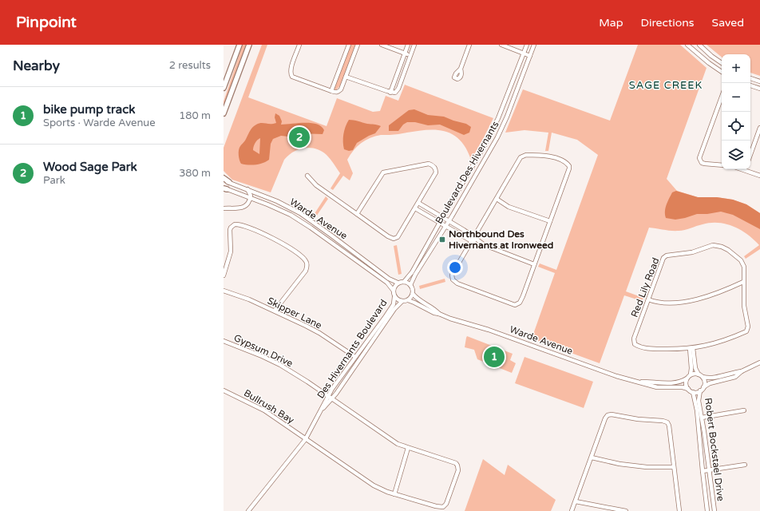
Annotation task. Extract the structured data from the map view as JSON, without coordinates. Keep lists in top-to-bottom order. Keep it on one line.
{"streets":{"street":["Boulevard Des Hivernants","Warde Avenue","Red Lily Road","Skipper Lane","Des Hivernants Boulevard","Gypsum Drive","Bullrush Bay","Robert Bockstael Drive"]},"crossings":[["Boulevard Des Hivernants","Warde Avenue"],["Boulevard Des Hivernants","Des Hivernants Boulevard"],["Warde Avenue","Des Hivernants Boulevard"],["Warde Avenue","Robert Bockstael Drive"],["Skipper Lane","Des Hivernants Boulevard"],["Des Hivernants Boulevard","Gypsum Drive"],["Des Hivernants Boulevard","Bullrush Bay"],["Gypsum Drive","Bullrush Bay"]],"districts":["SAGE CREEK"],"places":{"transit":["Northbound Des Hivernants at Ironweed"]},"page":{"header":"Pinpoint","nav":["Map","Directions","Saved"],"heading":["Nearby","2 results"],"map_buttons":["+","−"],"list":[{"mark":"1","name":"bike pump track","note":"Sports · Warde Avenue","value":"180 m"},{"mark":"2","name":"Wood Sage Park","note":"Park","value":"380 m"}],"pins":["2","1"]}}
